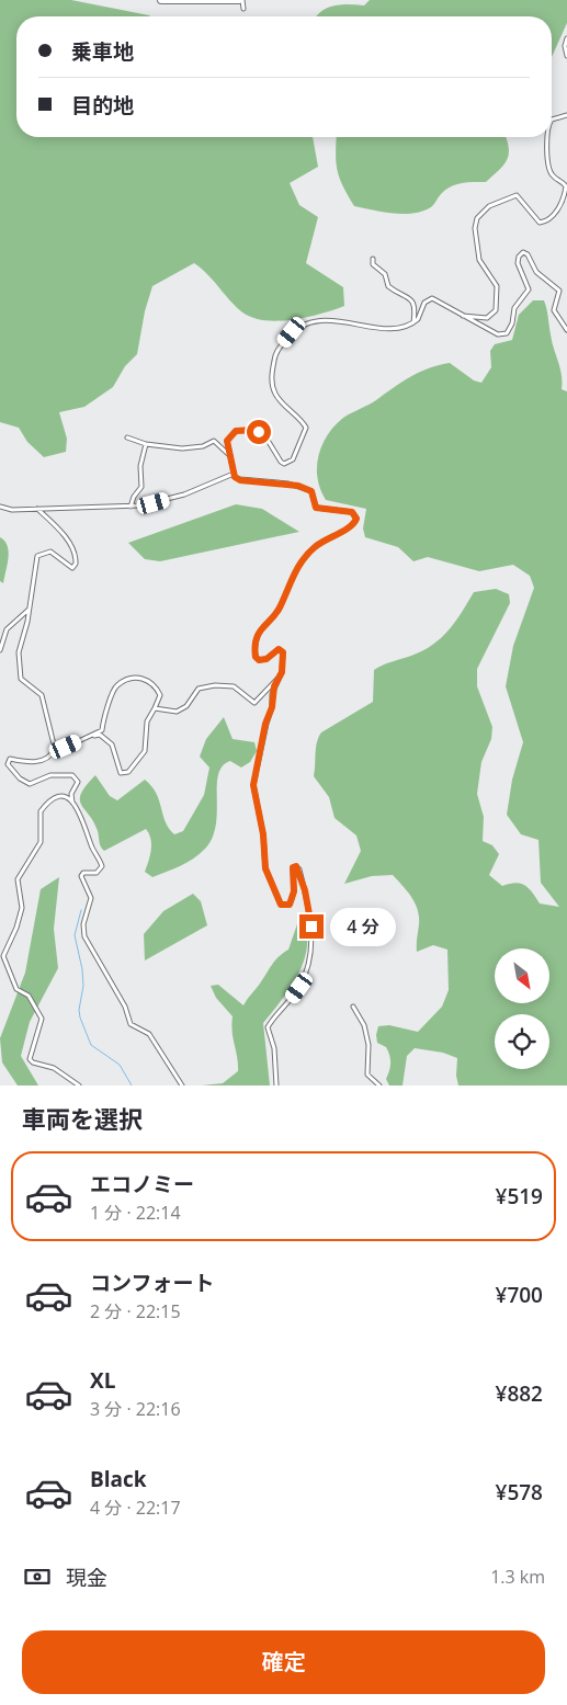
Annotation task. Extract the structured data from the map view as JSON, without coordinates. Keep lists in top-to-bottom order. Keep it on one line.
{"north":"bottom right","page":{"banner":["乗車地","目的地"],"bubble":"4 分","heading":"車両を選択","list":[{"name":"エコノミー","note":"1 分 · 22:14","value":"¥519"},{"name":"コンフォート","note":"2 分 · 22:15","value":"¥700"},{"name":"XL","note":"3 分 · 22:16","value":"¥882"},{"name":"Black","note":"4 分 · 22:17","value":"¥578"}],"pay":["現金","1.3 km"],"buttons":"確定"}}
